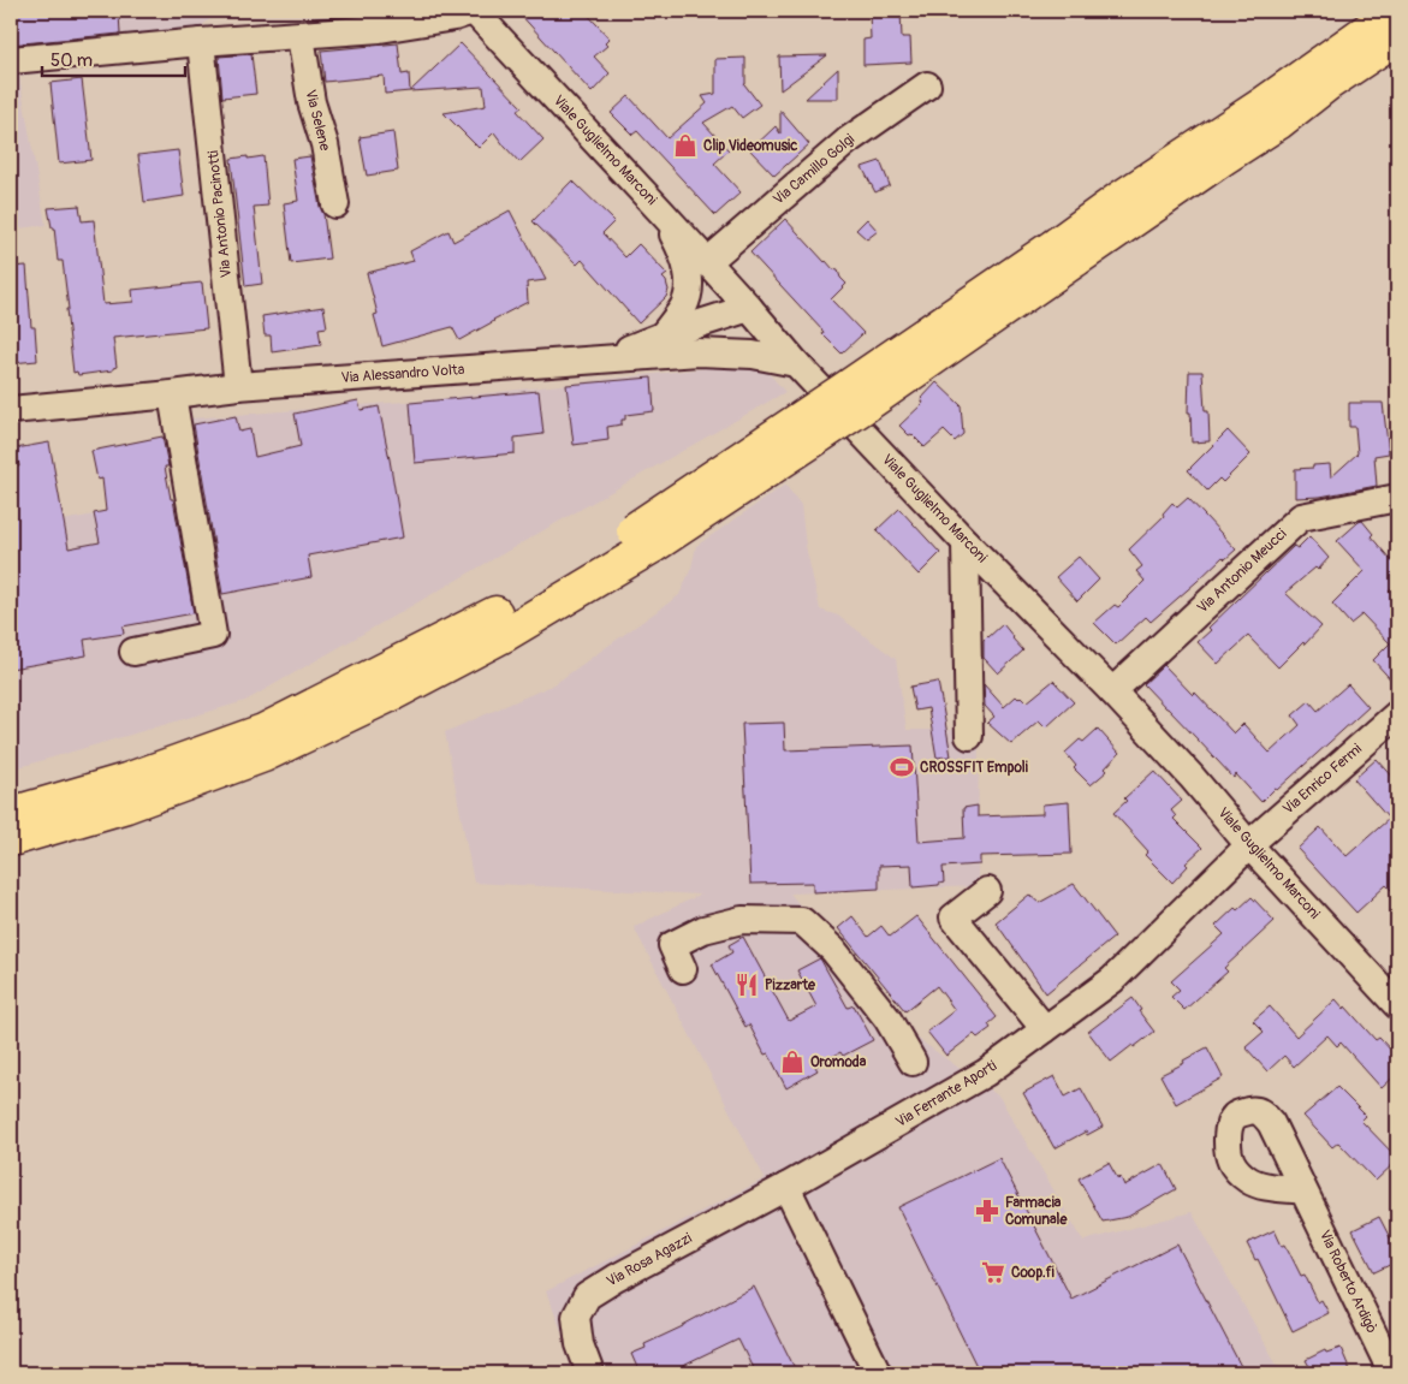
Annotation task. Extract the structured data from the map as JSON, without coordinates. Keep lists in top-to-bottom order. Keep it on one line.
{"streets":{"street":["Via Selene","Viale Guglielmo Marconi","Via Camillo Golgi","Via Antonio Pacinotti","Via Alessandro Volta","Via Antonio Meucci","Via Enrico Fermi","Via Ferrante Aporti","Via Rosa Agazzi","Via Roberto Ardigò"]},"crossings":[["Viale Guglielmo Marconi","Via Camillo Golgi"],["Viale Guglielmo Marconi","Via Alessandro Volta"],["Viale Guglielmo Marconi","Via Antonio Meucci"],["Viale Guglielmo Marconi","Via Enrico Fermi"],["Viale Guglielmo Marconi","Via Ferrante Aporti"],["Via Antonio Pacinotti","Via Alessandro Volta"],["Via Enrico Fermi","Via Ferrante Aporti"],["Via Ferrante Aporti","Via Rosa Agazzi"]],"places":{"shop":["Clip Videomusic","Oromoda"],"sports":["CROSSFIT Empoli"],"restaurant":["Pizzarte"],"pharmacy":["Farmacia Comunale"],"supermarket":["Coop.fi"]},"scale_bar":"50 m"}
